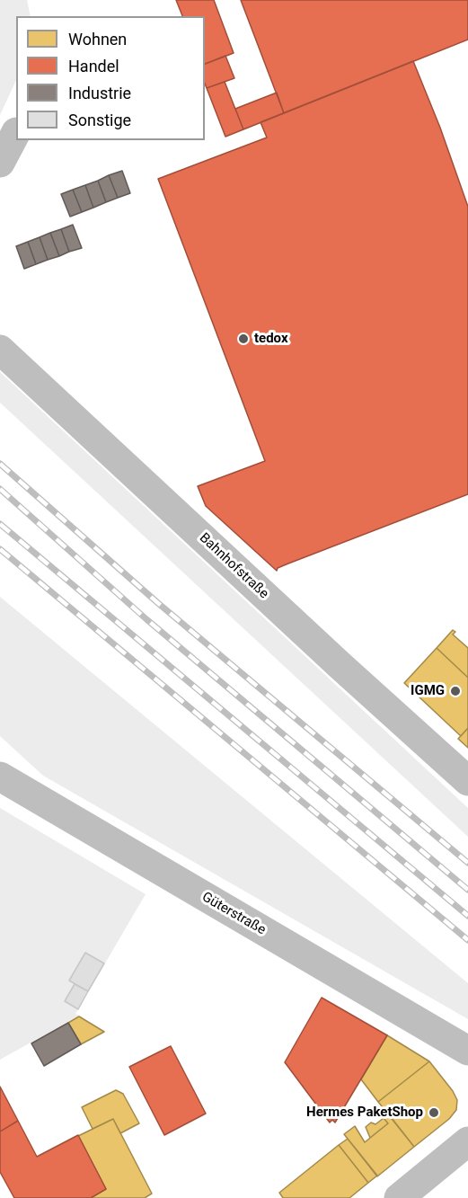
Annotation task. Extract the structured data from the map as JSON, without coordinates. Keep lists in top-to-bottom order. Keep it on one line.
{"streets":{"street":["Bahnhofstraße","Güterstraße"]},"places":["tedox","IGMG","Hermes PaketShop"],"legend":["Wohnen","Handel","Industrie","Sonstige"]}
